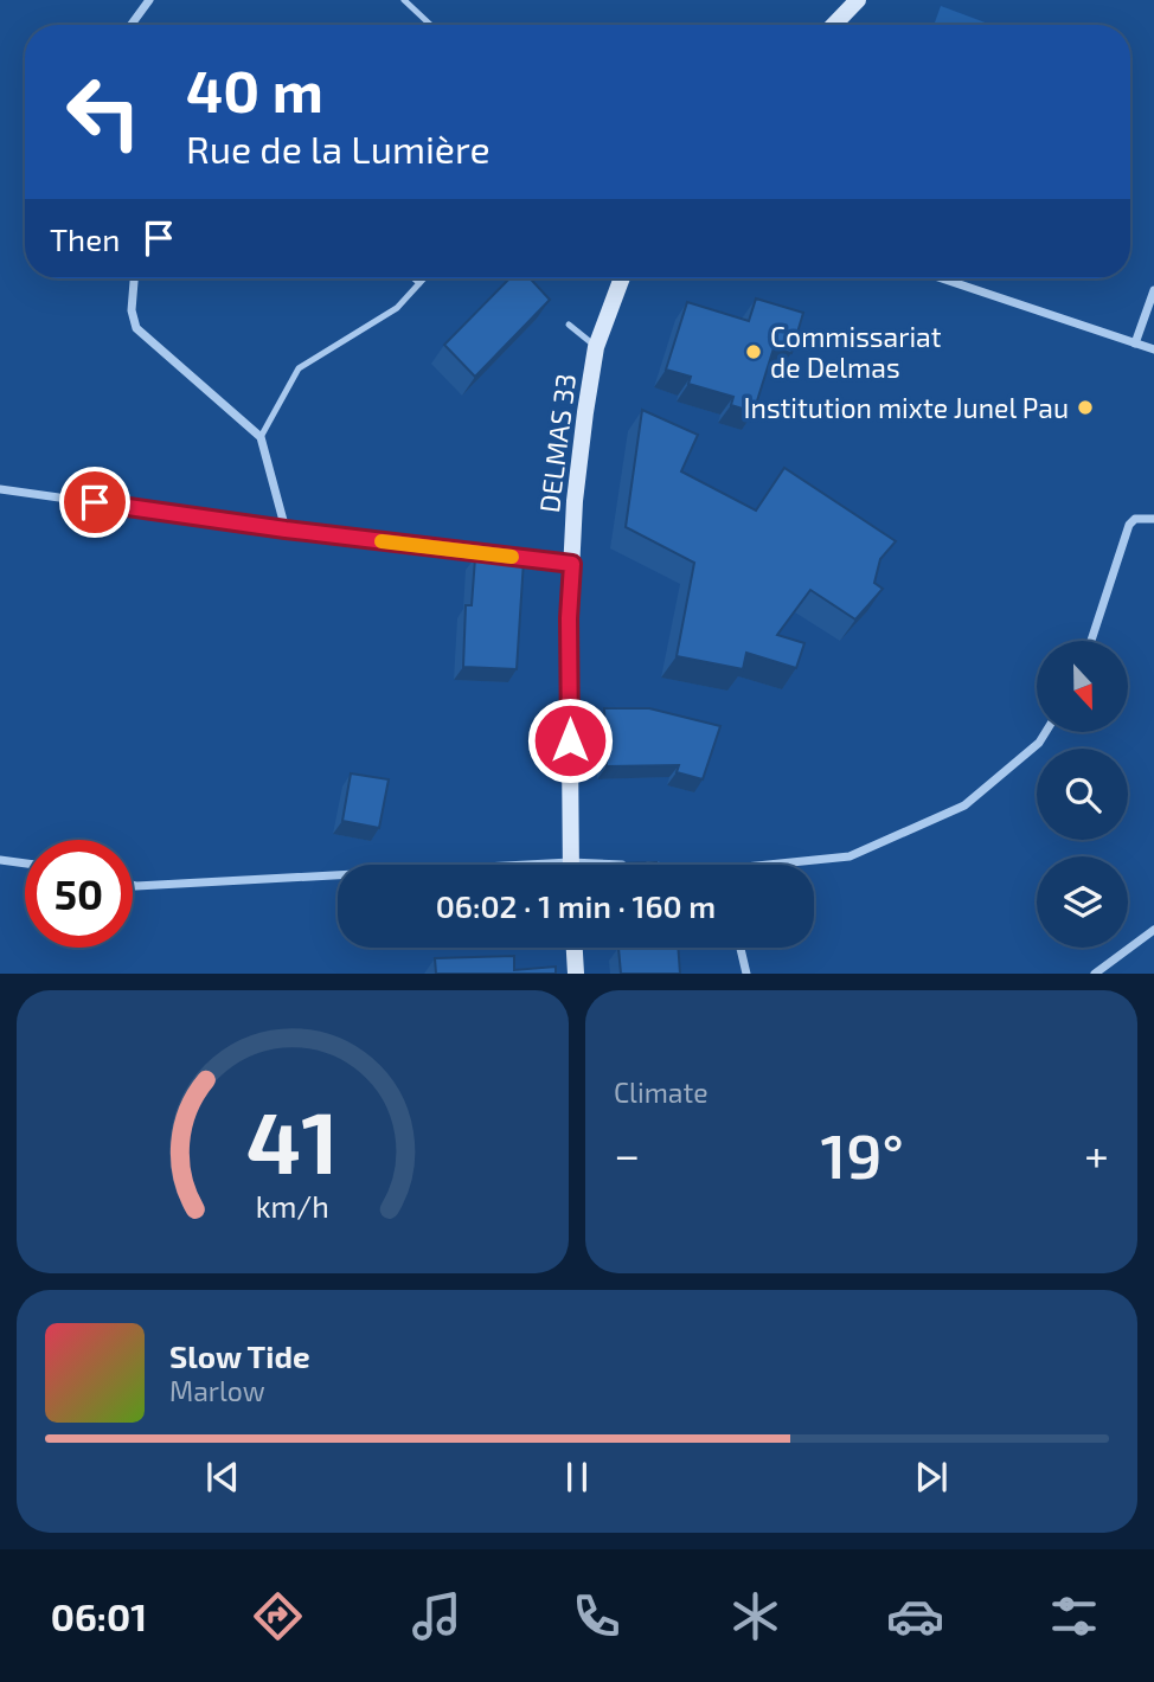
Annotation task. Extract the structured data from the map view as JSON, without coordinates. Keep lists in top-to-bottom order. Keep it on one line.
{"streets":{"main road":["DELMAS 33"]},"places":["Commissariat de Delmas","Institution mixte Junel Pau"],"north":"bottom","page":{"turn":["40 m","Rue de la Lumière"],"then":"Then","limit":"50","trip":"06:02 · 1 min · 160 m","tile":"Climate","heat":["−","19°","+"],"song":["Slow Tide","Marlow"],"tabs":"06:01","gauge":["41","km/h"]}}
